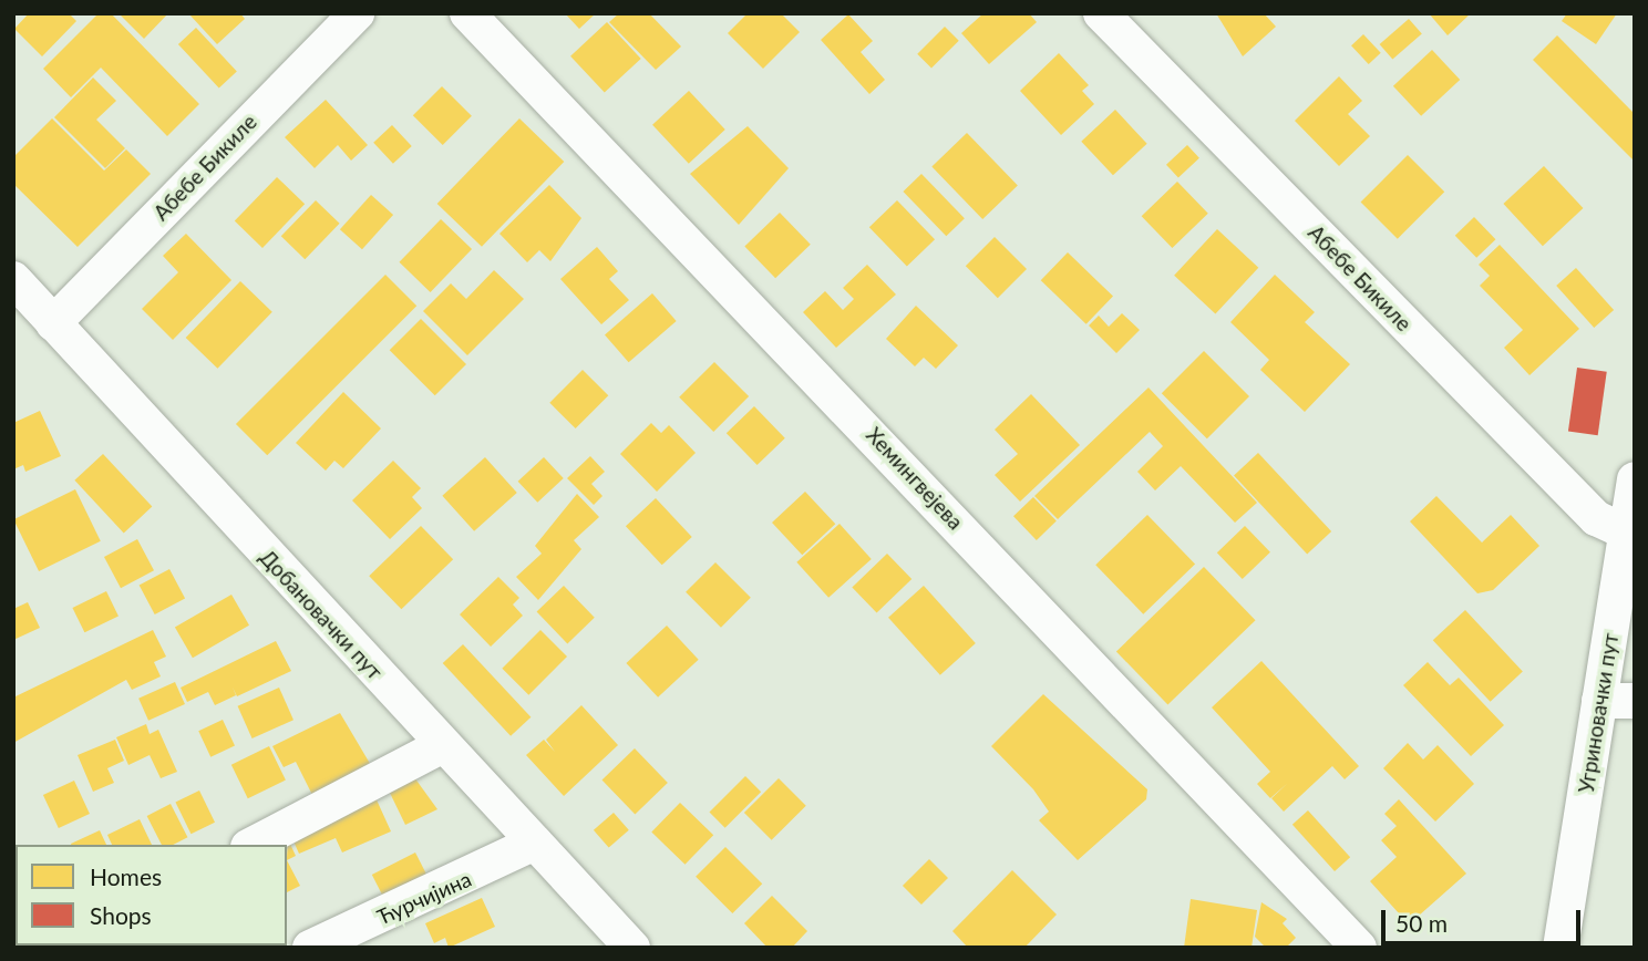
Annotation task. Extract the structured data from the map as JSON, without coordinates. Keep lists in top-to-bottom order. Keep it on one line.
{"streets":{"street":["Абебе Бикиле","Хемингвејева","Добановачки пут","Угриновачки пут","Ћурчијина"]},"crossings":[["Абебе Бикиле","Добановачки пут"],["Абебе Бикиле","Угриновачки пут"],["Добановачки пут","Ћурчијина"]],"legend":["Homes","Shops"],"scale_bar":"50 m"}
